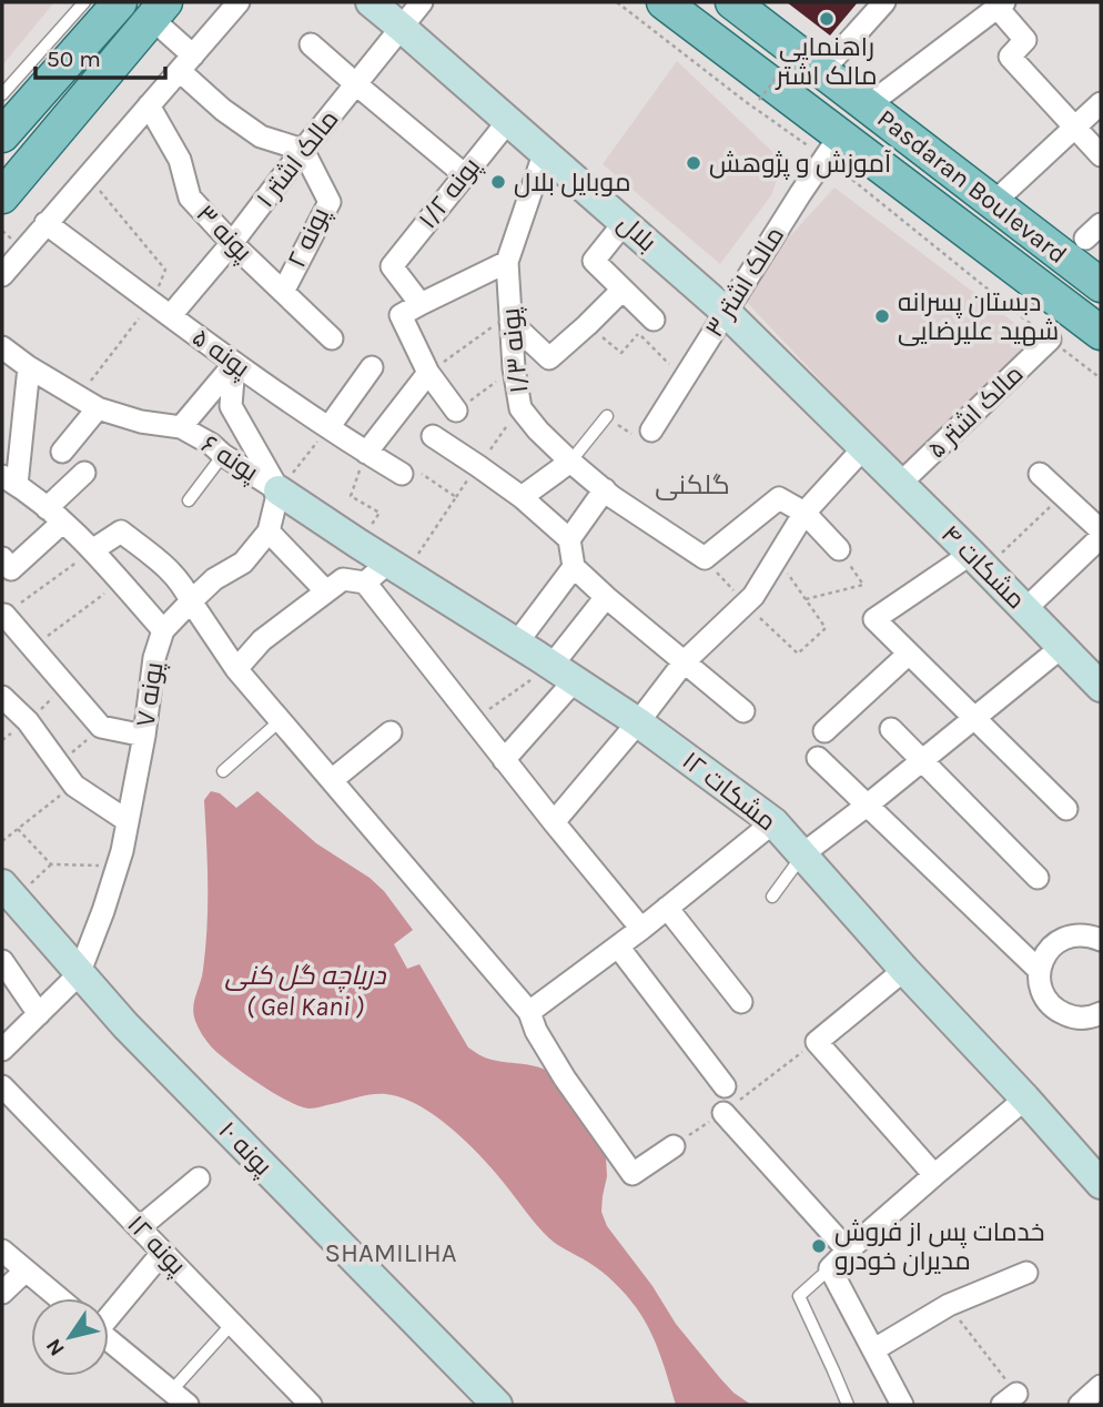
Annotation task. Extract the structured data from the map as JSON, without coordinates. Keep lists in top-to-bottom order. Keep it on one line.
{"streets":{"main road":["Pasdaran Boulevard"],"street":["مالک اشتر ۱","پونه ۱/۲","پونه ۳","بلال","پونه ۲","مالک اشتر ۳","پونه ۱/۳","پونه ۵","مالک اشتر ۵","پونه ۶","مشکات ۴","پونه ۷","مشکات ۱۲","پونه ۱۰","پونه ۱۲"]},"crossings":[["مالک اشتر ۱","پونه ۳"],["مالک اشتر ۱","بلال"],["مالک اشتر ۱","پونه ۲"],["مالک اشتر ۱","پونه ۵"],["Pasdaran Boulevard","مالک اشتر ۳"],["پونه ۱/۲","بلال"],["پونه ۳","پونه ۲"],["بلال","مالک اشتر ۳"],["بلال","پونه ۱/۳"],["بلال","مشکات ۴"],["مالک اشتر ۵","مشکات ۴"],["پونه ۶","پونه ۷"],["پونه ۶","مشکات ۱۲"],["پونه ۷","پونه ۱۰"]],"districts":["گلکنی","SHAMILIHA"],"water":["دریاچه گل کنی ( Gel Kani )"],"places":["راهنمایی مالک اشتر","آموزش و پژوهش","موبایل بلال","دبستان پسرانه شهید علیرضایی","خدمات پس از فروش مدیران خودرو"],"scale_bar":"50 m","north":"bottom left"}
